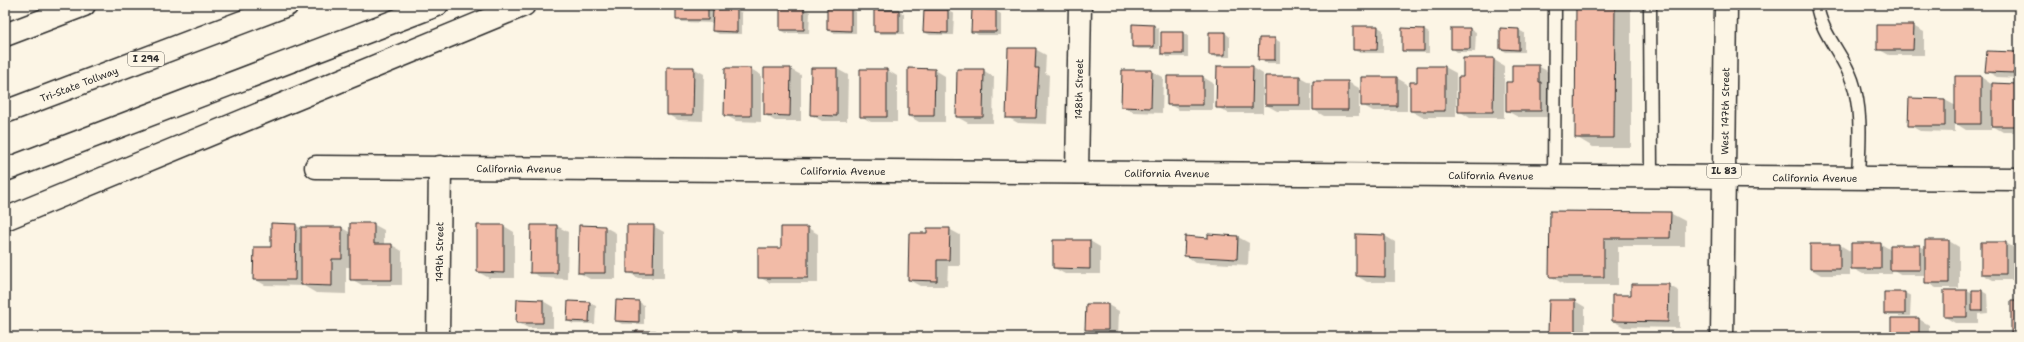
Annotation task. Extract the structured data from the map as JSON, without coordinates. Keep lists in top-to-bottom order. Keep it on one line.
{"streets":{"main road":["I 294","Tri-State Tollway","148th Street","West 147th Street","California Avenue","IL 83","149th Street"]},"crossings":[["148th Street","California Avenue"],["West 147th Street","California Avenue"],["California Avenue","149th Street"]]}
